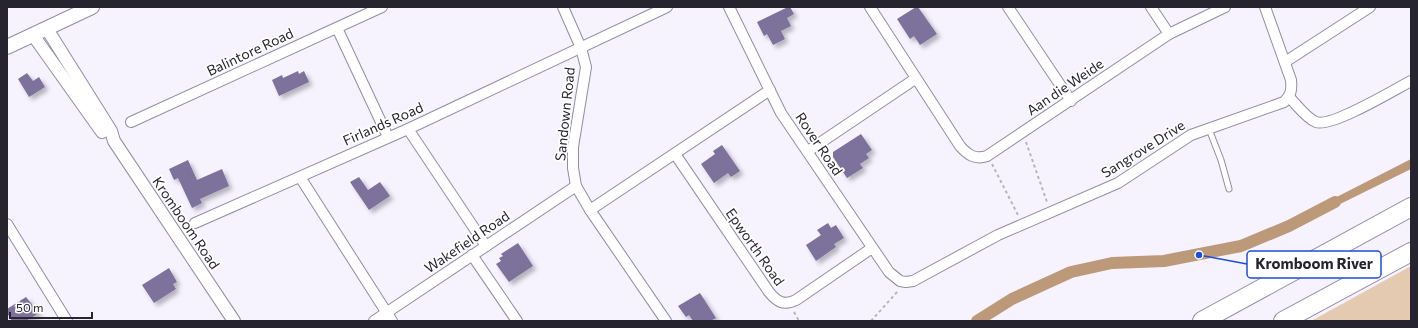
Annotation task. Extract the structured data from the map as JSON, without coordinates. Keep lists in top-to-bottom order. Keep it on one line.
{"streets":{"street":["Balintore Road","Aan die Weide","Sandown Road","Firlands Road","Rover Road","Sangrove Drive","Kromboom Road","Wakefield Road","Epworth Road"]},"crossings":[["Sandown Road","Firlands Road"],["Sandown Road","Wakefield Road"],["Rover Road","Sangrove Drive"],["Rover Road","Epworth Road"]],"places":["Kromboom River"],"scale_bar":"50 m"}
